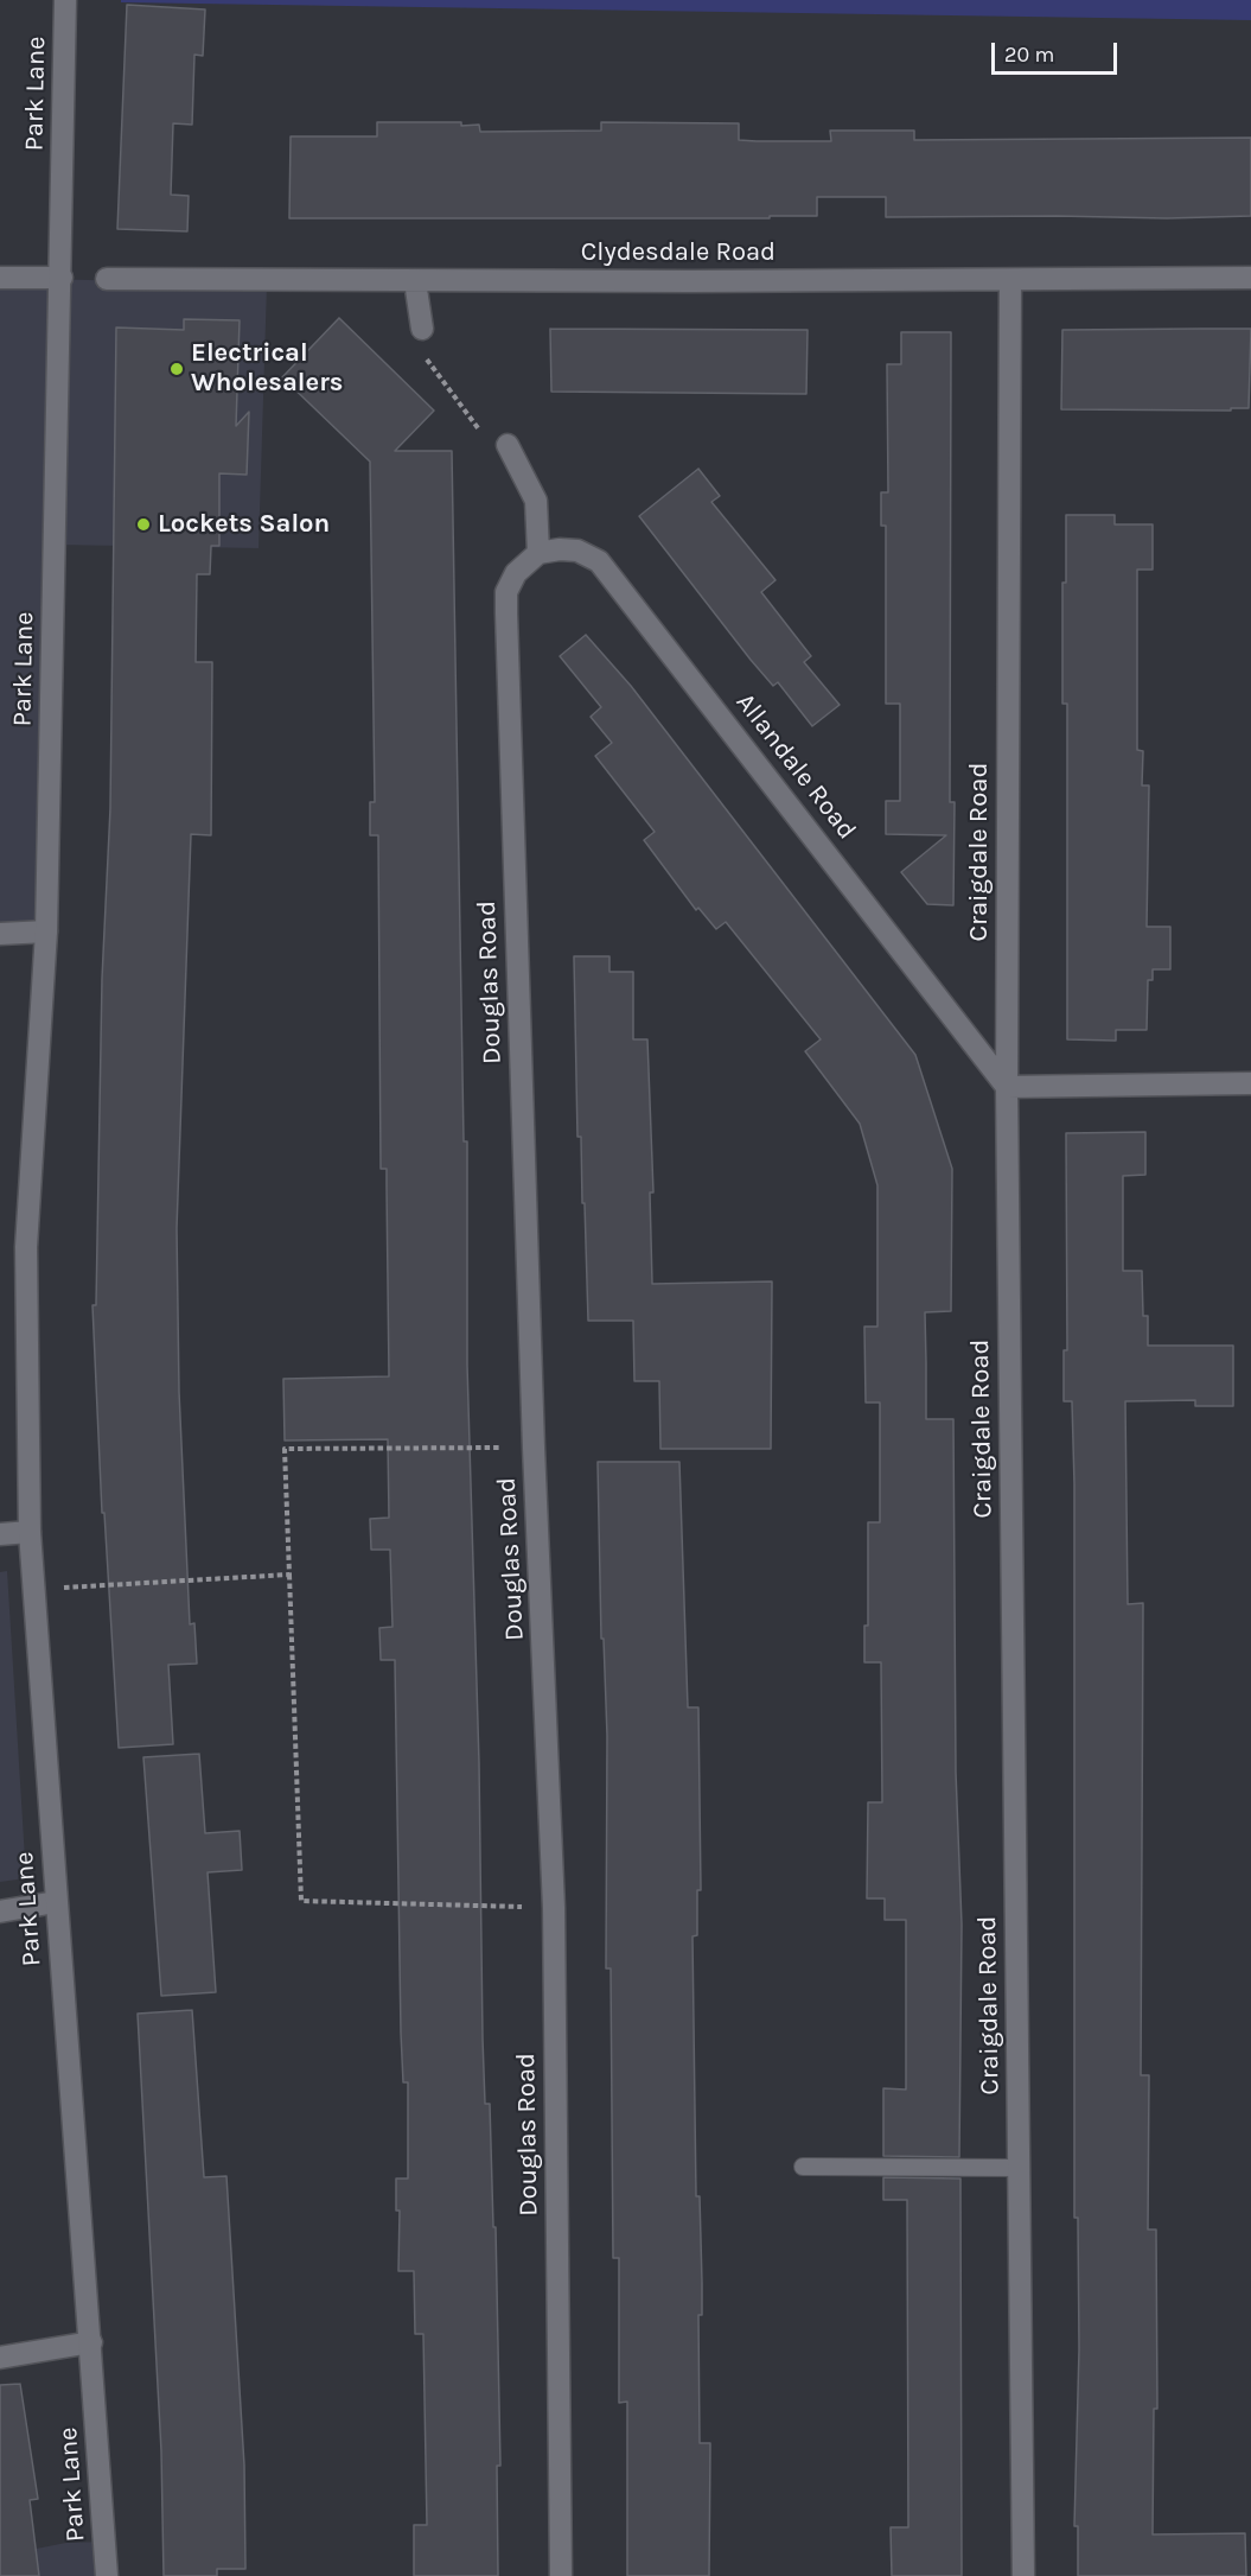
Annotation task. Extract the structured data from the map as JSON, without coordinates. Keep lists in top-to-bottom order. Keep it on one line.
{"streets":{"street":["Park Lane","Clydesdale Road","Allandale Road","Craigdale Road","Douglas Road"]},"crossings":[["Clydesdale Road","Craigdale Road"],["Allandale Road","Craigdale Road"],["Allandale Road","Douglas Road"]],"places":["Electrical Wholesalers","Lockets Salon"],"scale_bar":"20 m"}
